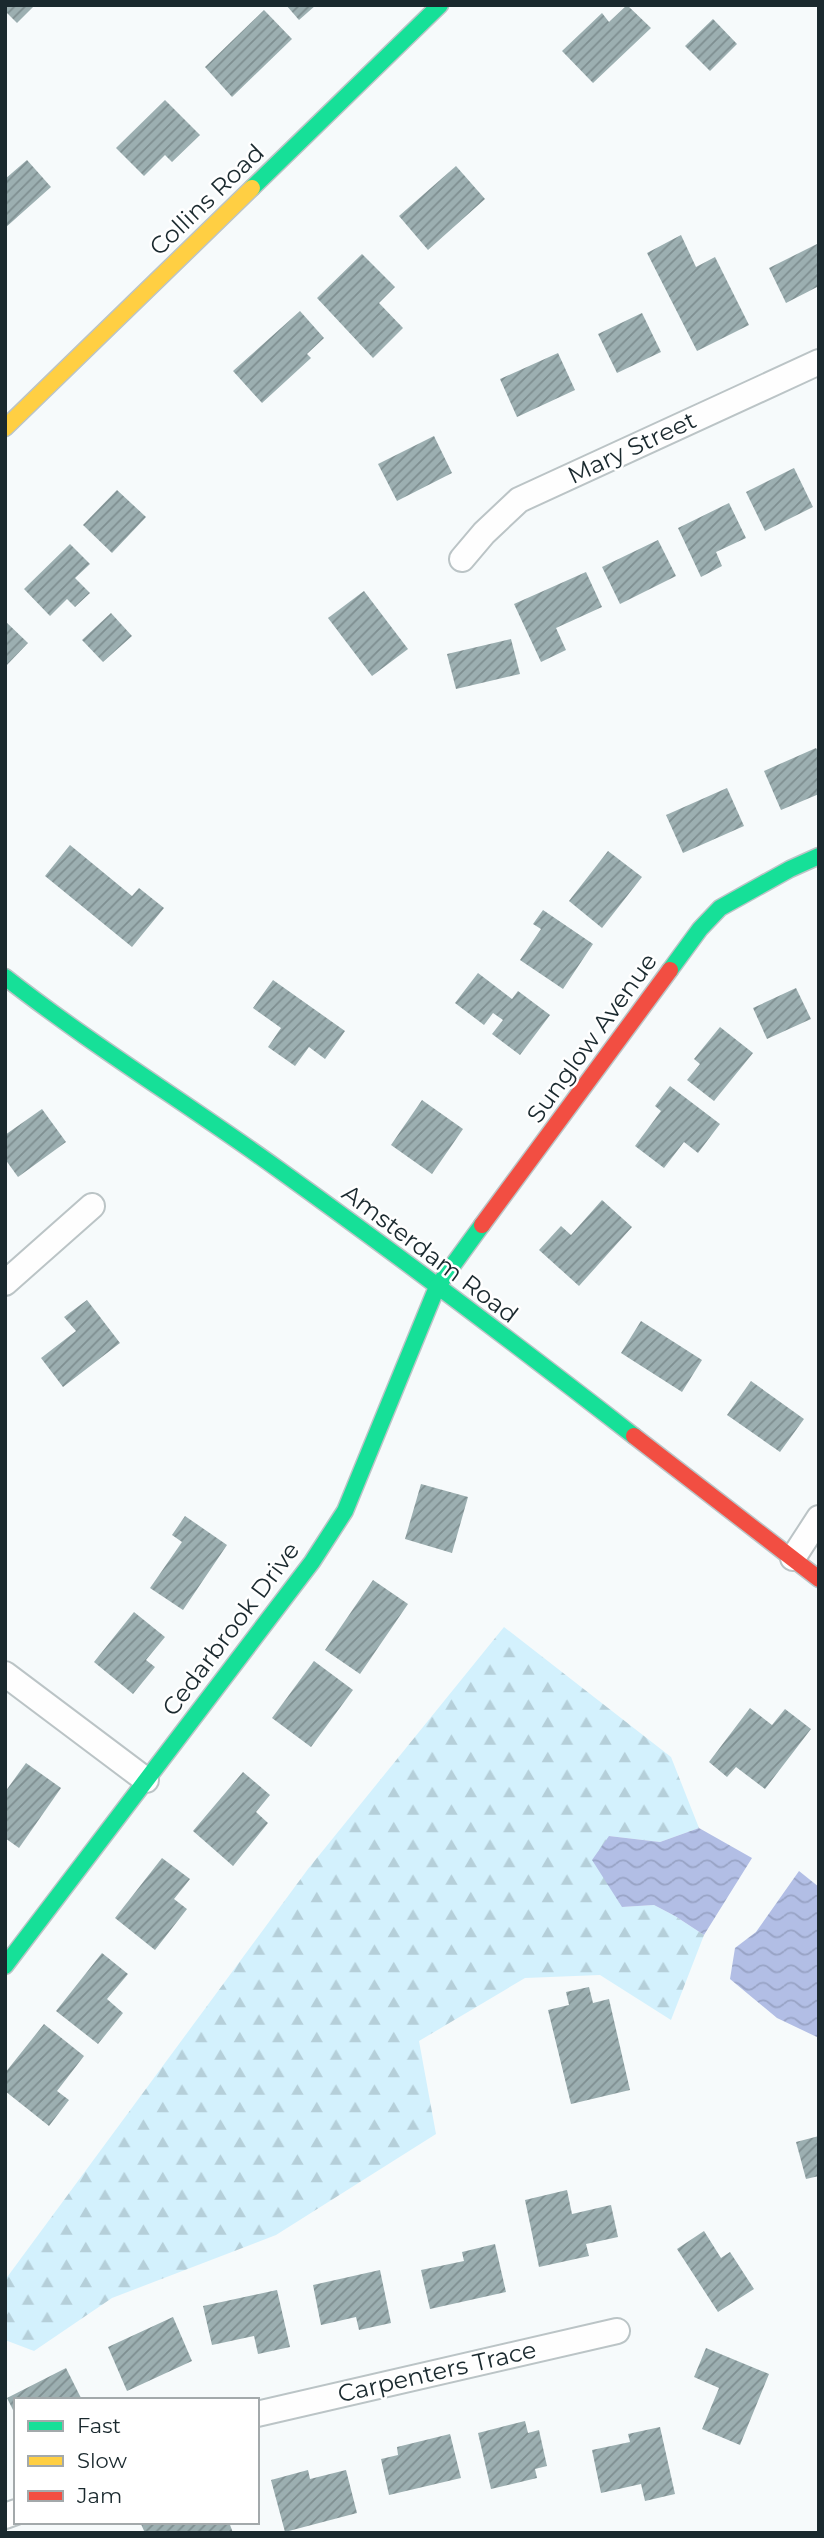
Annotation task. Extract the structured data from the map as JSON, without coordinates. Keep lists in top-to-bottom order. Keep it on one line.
{"streets":{"main road":["Collins Road","Sunglow Avenue","Amsterdam Road","Cedarbrook Drive"],"street":["Mary Street","Carpenters Trace"]},"crossings":[["Sunglow Avenue","Amsterdam Road"],["Sunglow Avenue","Cedarbrook Drive"],["Amsterdam Road","Cedarbrook Drive"]],"legend":["Fast","Slow","Jam"]}
